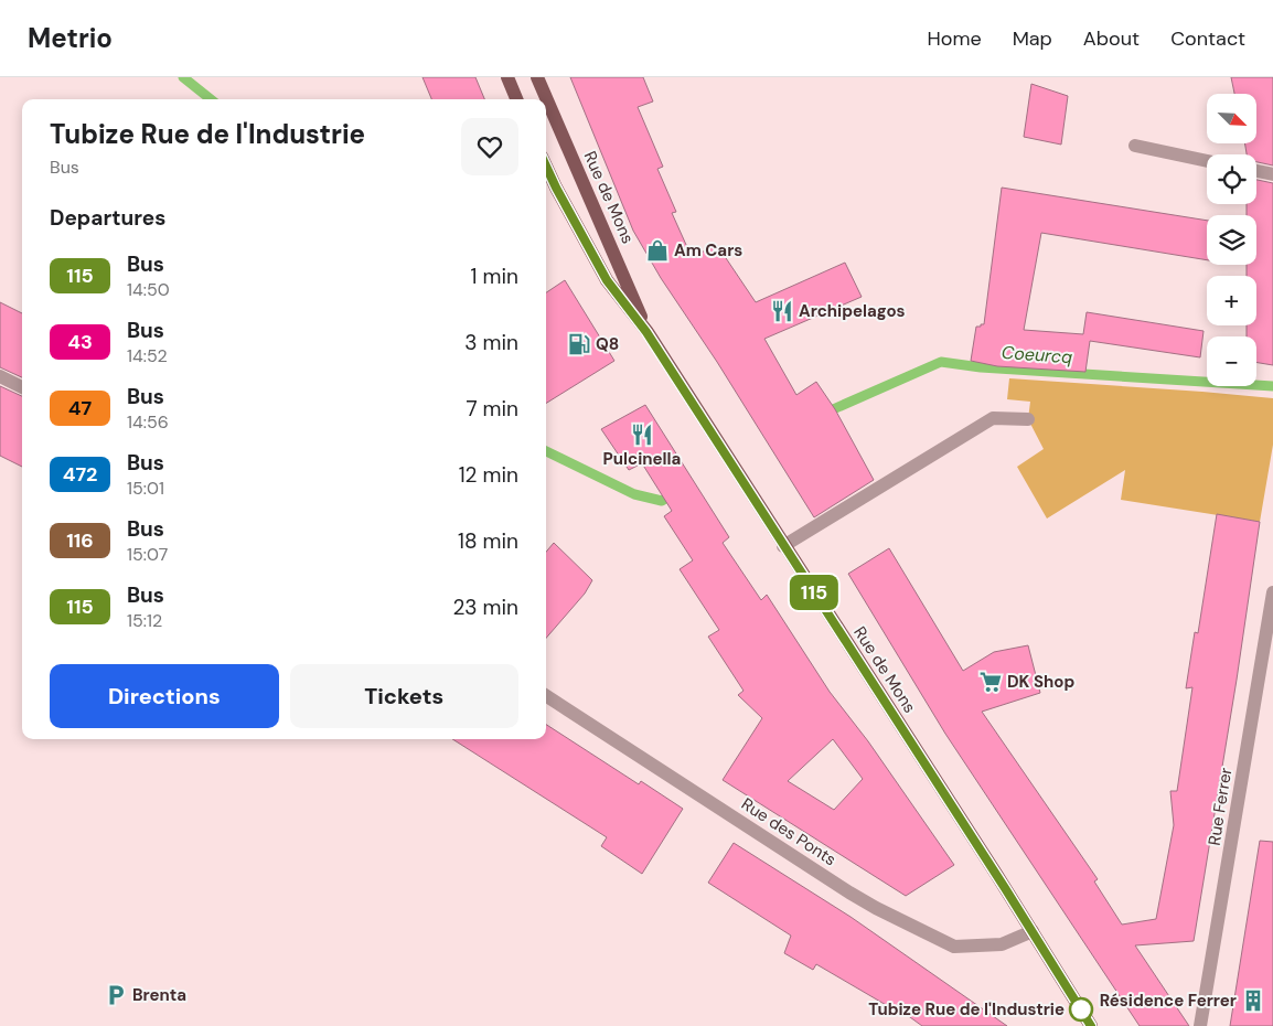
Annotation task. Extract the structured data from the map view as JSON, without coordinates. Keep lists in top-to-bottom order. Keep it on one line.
{"streets":{"main road":["Rue de Mons"],"street":["Rue Ferrer","Rue des Ponts"]},"crossings":[["Rue de Mons","Rue des Ponts"]],"water":["Coeurcq"],"places":{"shop":["Am Cars"],"restaurant":["Archipelagos","Pulcinella"],"fuel station":["Q8"],"supermarket":["DK Shop"],"parking":["Brenta"],"building":["Résidence Ferrer"],"other":["Tubize Rue de l'Industrie"]},"lines":["bus line 115"],"north":"bottom right","page":{"header":"Metrio","nav":["Home","Map","About","Contact"],"on_map":"115","map_buttons":["+","−"],"heading":[["Tubize Rue de l'Industrie","Bus"],"Departures"],"list":[{"mark":"115","name":"Bus","note":"14:50","value":"1 min"},{"mark":"43","name":"Bus","note":"14:52","value":"3 min"},{"mark":"47","name":"Bus","note":"14:56","value":"7 min"},{"mark":"472","name":"Bus","note":"15:01","value":"12 min"},{"mark":"116","name":"Bus","note":"15:07","value":"18 min"},{"mark":"115","name":"Bus","note":"15:12","value":"23 min"}],"buttons":["Directions","Tickets"]}}
